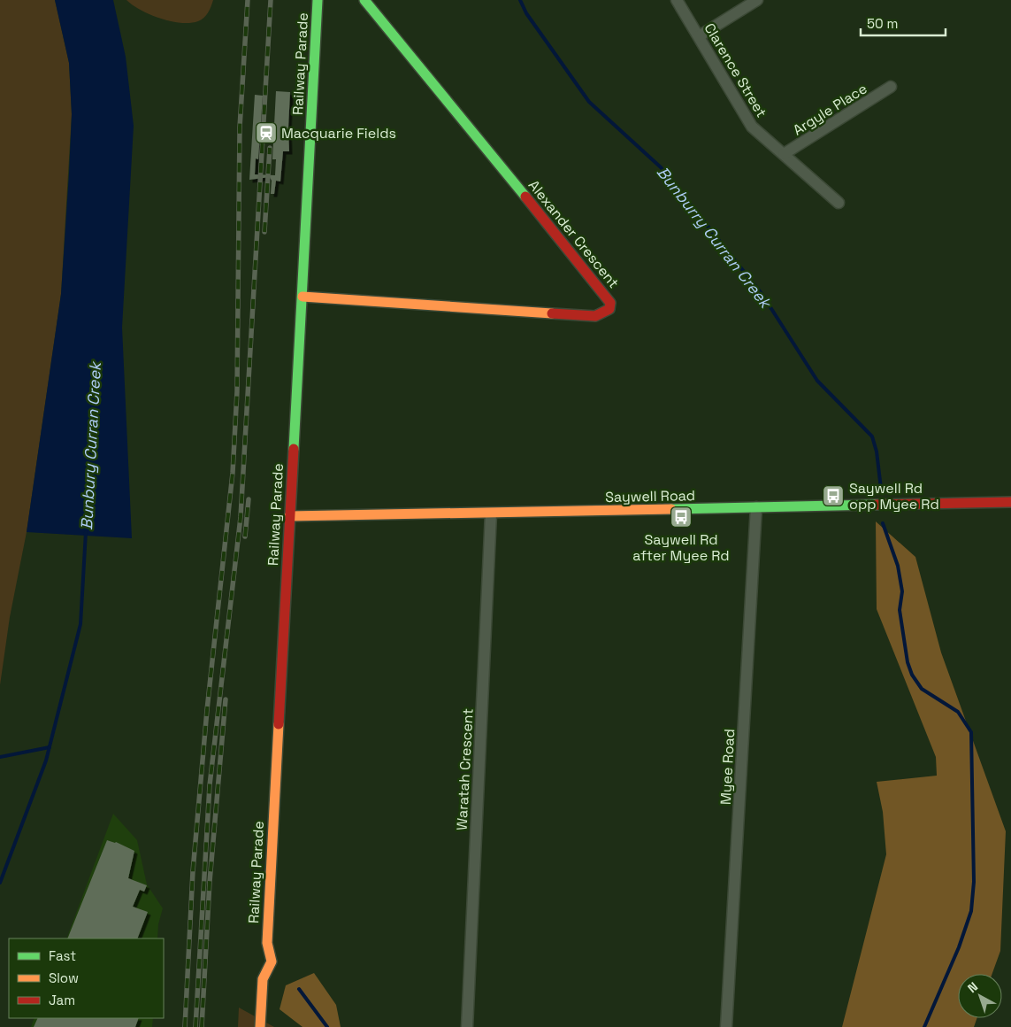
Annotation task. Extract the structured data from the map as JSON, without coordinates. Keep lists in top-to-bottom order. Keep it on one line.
{"streets":{"street":["Railway Parade","Clarence Street","Argyle Place","Alexander Crescent","Saywell Road","Myee Road","Waratah Crescent"]},"crossings":[["Railway Parade","Alexander Crescent"],["Railway Parade","Saywell Road"],["Clarence Street","Argyle Place"],["Saywell Road","Myee Road"],["Saywell Road","Waratah Crescent"]],"water":["Bunburry Curran Creek","Bunbury Curran Creek"],"places":{"station":["Macquarie Fields"],"bus stop":["Saywell Rd opp Myee Rd","Saywell Rd after Myee Rd"]},"legend":["Fast","Slow","Jam"],"scale_bar":"50 m","north":"top left"}
